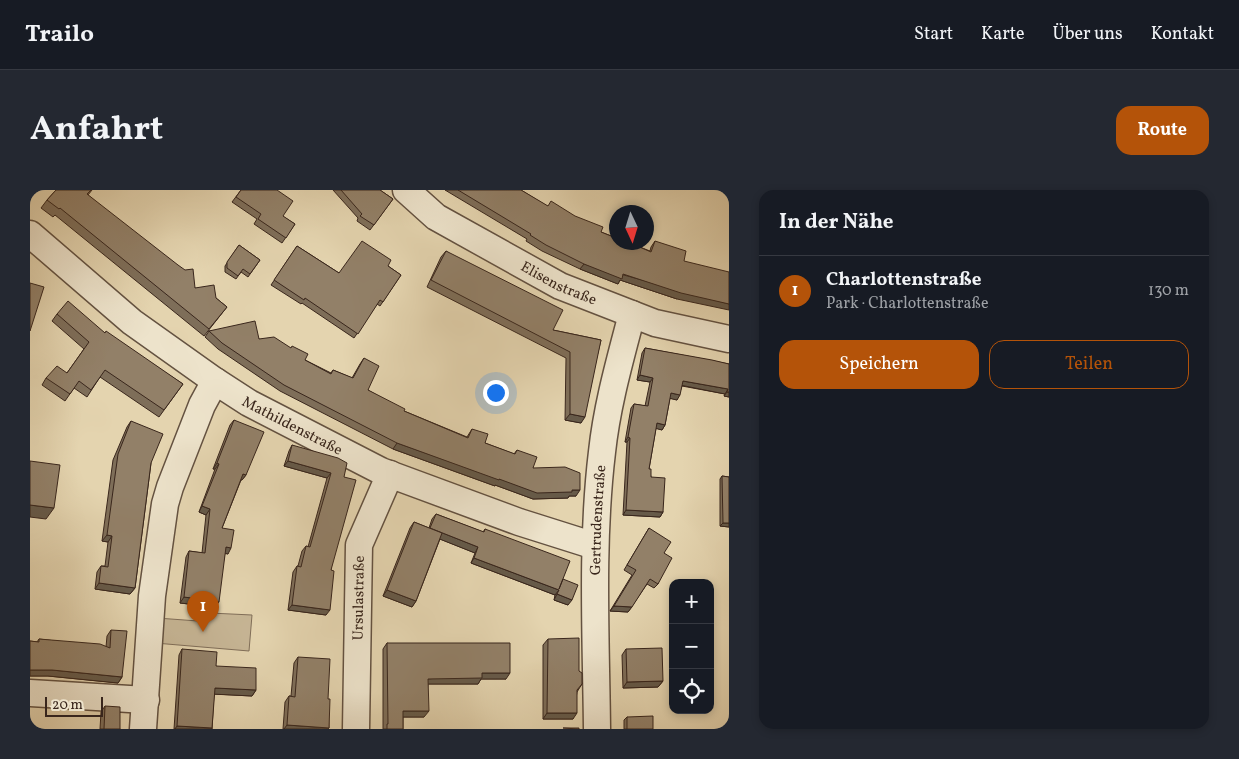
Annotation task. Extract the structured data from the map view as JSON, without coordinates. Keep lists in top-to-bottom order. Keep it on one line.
{"streets":{"street":["Elisenstraße","Mathildenstraße","Gertrudenstraße","Ursulastraße"]},"crossings":[["Elisenstraße","Gertrudenstraße"],["Mathildenstraße","Gertrudenstraße"],["Mathildenstraße","Ursulastraße"]],"scale_bar":"20 m","north":"bottom","page":{"header":"Trailo","nav":["Start","Karte","Über uns","Kontakt"],"title":"Anfahrt","buttons":["Route",["Speichern","Teilen"]],"heading":"In der Nähe","list":[{"mark":"1","name":"Charlottenstraße","note":"Park · Charlottenstraße","value":"130 m"}],"map_buttons":["+","−"],"pins":"1","scale":"20 m"}}
